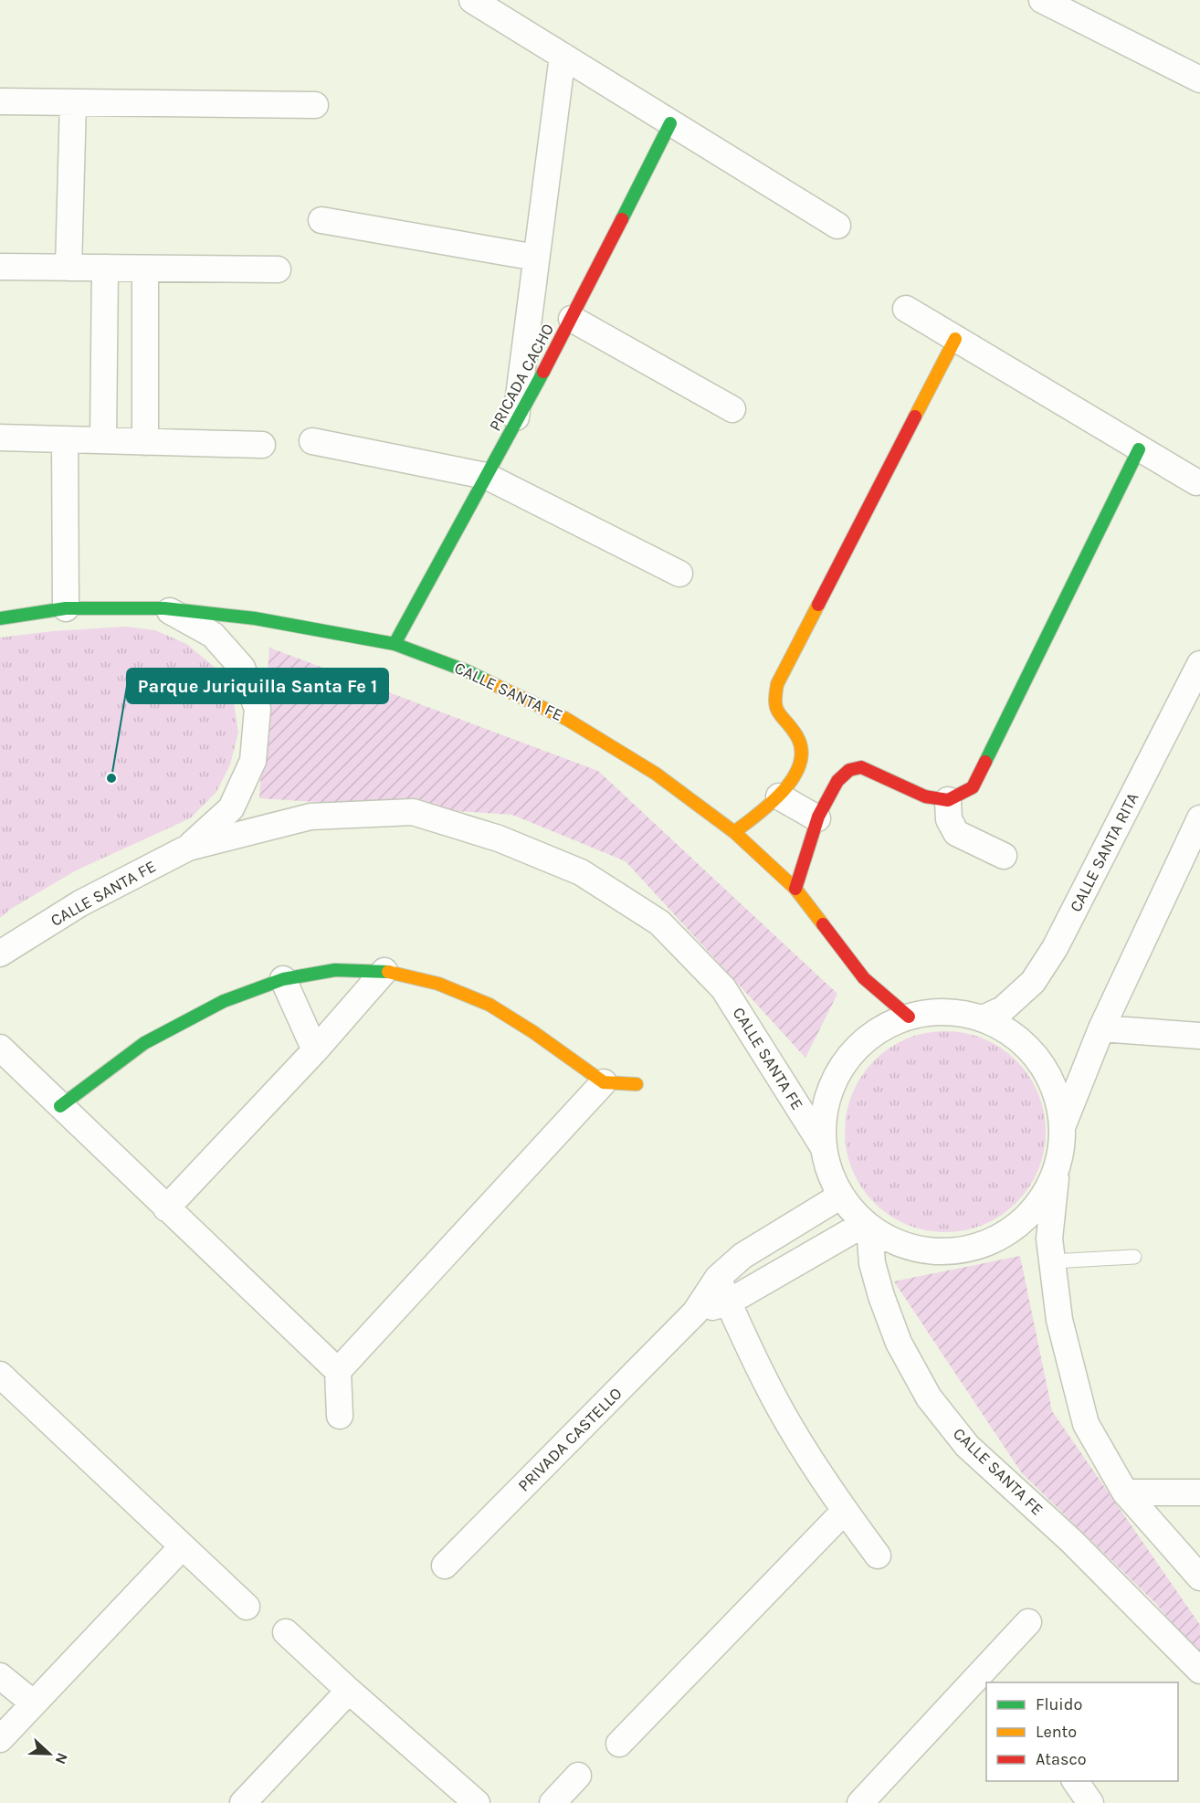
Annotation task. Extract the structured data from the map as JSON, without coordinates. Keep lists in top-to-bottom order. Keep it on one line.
{"streets":{"street":["PRICADA CACHO","CALLE SANTA FE","CALLE SANTA RITA","PRIVADA CASTELLO"]},"crossings":[["PRICADA CACHO","CALLE SANTA FE"],["CALLE SANTA FE","PRIVADA CASTELLO"]],"places":["Parque Juriquilla Santa Fe 1"],"legend":["Fluido","Lento","Atasco"],"north":"right"}
